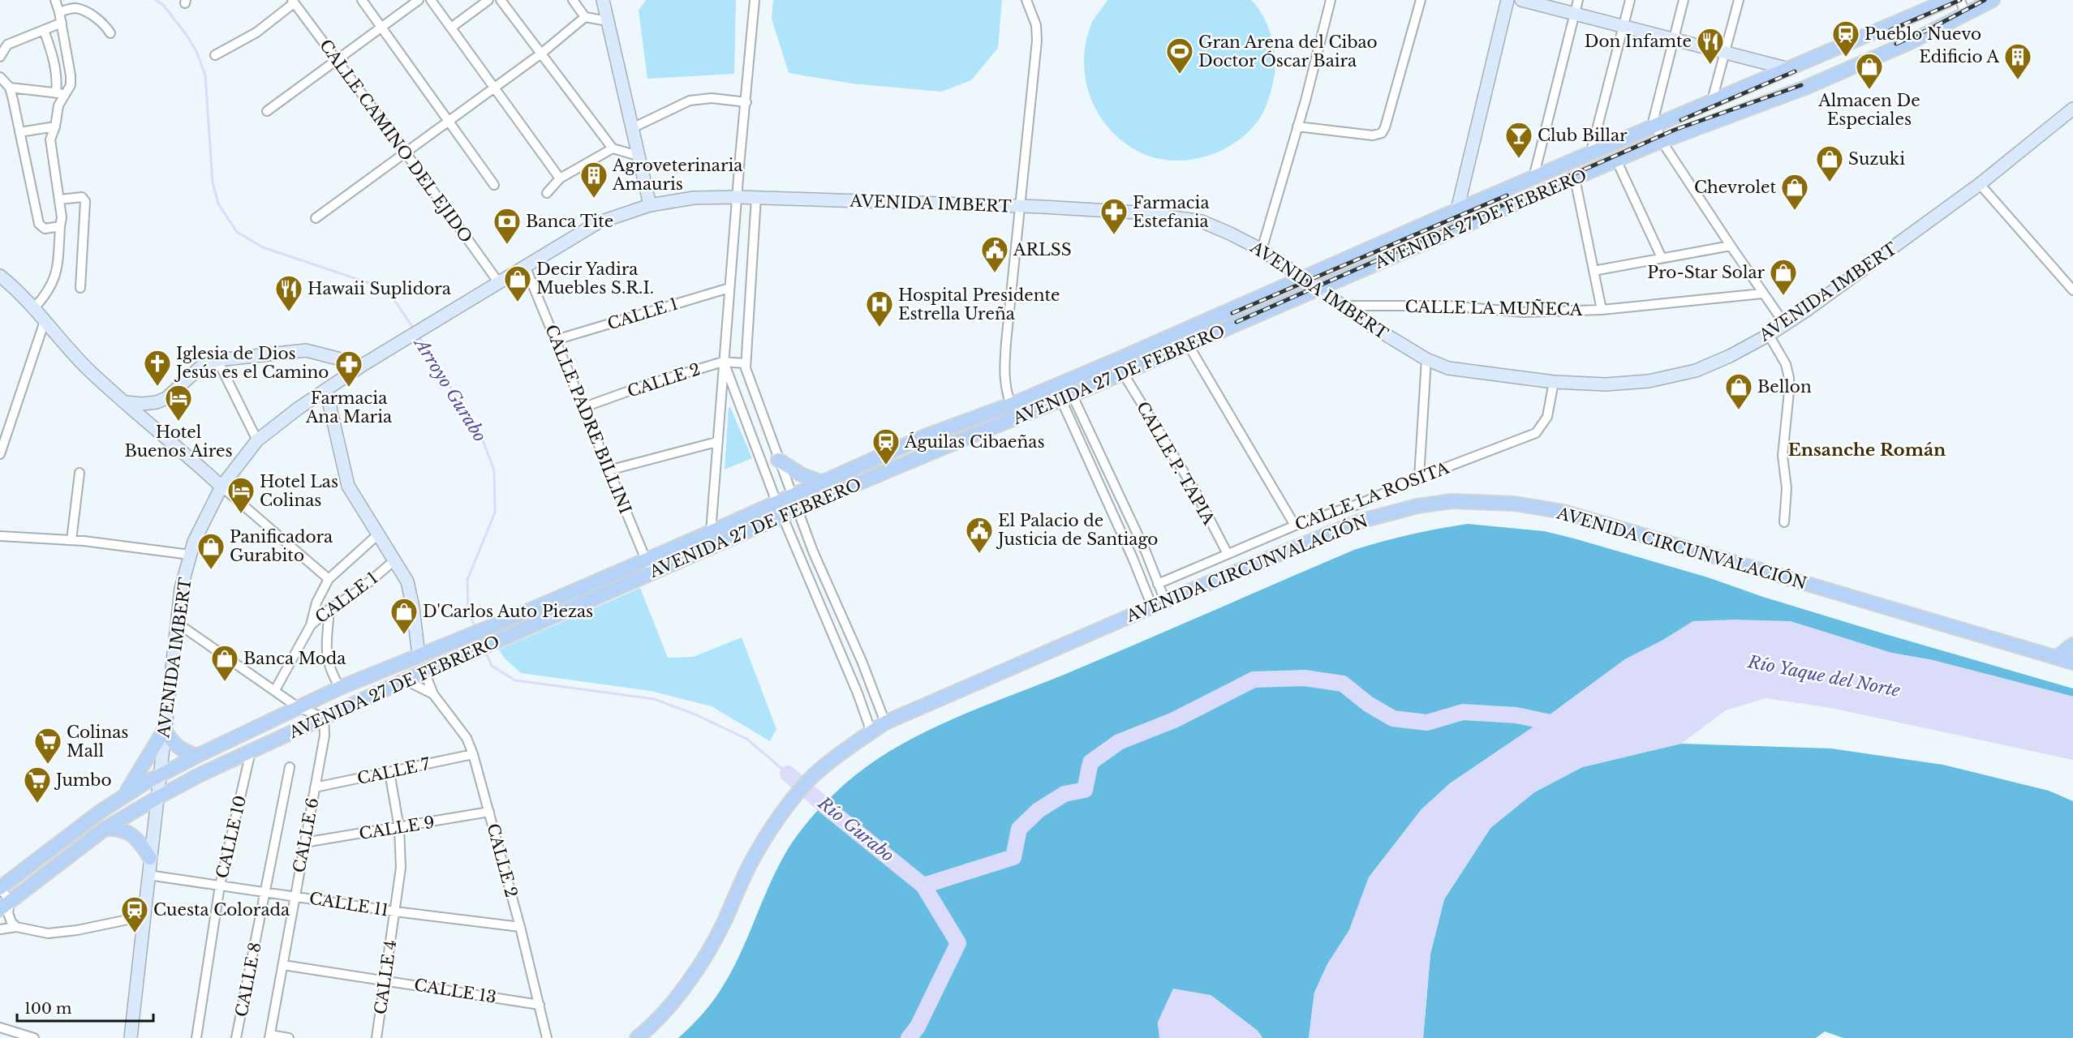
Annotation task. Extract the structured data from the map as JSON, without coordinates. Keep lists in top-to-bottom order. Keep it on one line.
{"streets":{"main road":["AVENIDA IMBERT","AVENIDA 27 DE FEBRERO","AVENIDA CIRCUNVALACIÓN"],"street":["CALLE CAMINO DEL EJIDO","CALLE LA MUÑECA","CALLE 1","CALLE 2","CALLE PADRE BILLINI","CALLE P. TAPIA","CALLE LA ROSITA","CALLE 7","CALLE 9","CALLE 6","CALLE 10","CALLE 11","CALLE 4","CALLE 8","CALLE 13"]},"crossings":[["CALLE CAMINO DEL EJIDO","AVENIDA IMBERT"],["AVENIDA IMBERT","AVENIDA 27 DE FEBRERO"],["AVENIDA IMBERT","CALLE LA MUÑECA"],["AVENIDA IMBERT","CALLE PADRE BILLINI"],["AVENIDA IMBERT","CALLE LA ROSITA"],["AVENIDA IMBERT","CALLE 11"],["AVENIDA 27 DE FEBRERO","CALLE 2"],["AVENIDA 27 DE FEBRERO","CALLE PADRE BILLINI"],["AVENIDA 27 DE FEBRERO","CALLE P. TAPIA"],["AVENIDA 27 DE FEBRERO","CALLE 6"],["AVENIDA 27 DE FEBRERO","CALLE 10"],["CALLE 1","CALLE PADRE BILLINI"],["CALLE 2","CALLE PADRE BILLINI"],["CALLE 2","CALLE 7"],["CALLE 2","CALLE 9"],["CALLE 2","CALLE 11"],["CALLE 2","CALLE 13"],["CALLE P. TAPIA","CALLE LA ROSITA"],["CALLE 7","CALLE 6"],["CALLE 7","CALLE 4"],["CALLE 9","CALLE 6"],["CALLE 9","CALLE 4"],["CALLE 6","CALLE 11"],["CALLE 6","CALLE 13"],["CALLE 10","CALLE 11"],["CALLE 11","CALLE 4"],["CALLE 11","CALLE 8"],["CALLE 4","CALLE 13"]],"districts":["Ensanche Román"],"water":["Arroyo Gurabo","Río Yaque del Norte","Río Gurabo"],"places":{"station":["Pueblo Nuevo","Águilas Cibaeñas","Cuesta Colorada"],"restaurant":["Don Infamte","Hawaii Suplidora"],"sports":["Gran Arena del Cibao Doctor Óscar Baira"],"building":["Edificio A","Agroveterinaria Amauris"],"shop":["Almacen De Especiales","Suzuki","Chevrolet","Pro-Star Solar","Decir Yadira Muebles S.R.I.","Bellon","Panificadora Gurabito","D'Carlos Auto Piezas","Banca Moda"],"bar":["Club Billar"],"pharmacy":["Farmacia Estefania","Farmacia Ana Maria"],"bank":["Banca Tite"],"public building":["ARLSS","El Palacio de Justicia de Santiago"],"hospital":["Hospital Presidente Estrella Ureña"],"church":["Iglesia de Dios Jesús es el Camino"],"hotel":["Hotel Buenos Aires","Hotel Las Colinas"],"supermarket":["Colinas Mall","Jumbo"]},"scale_bar":"100 m"}
